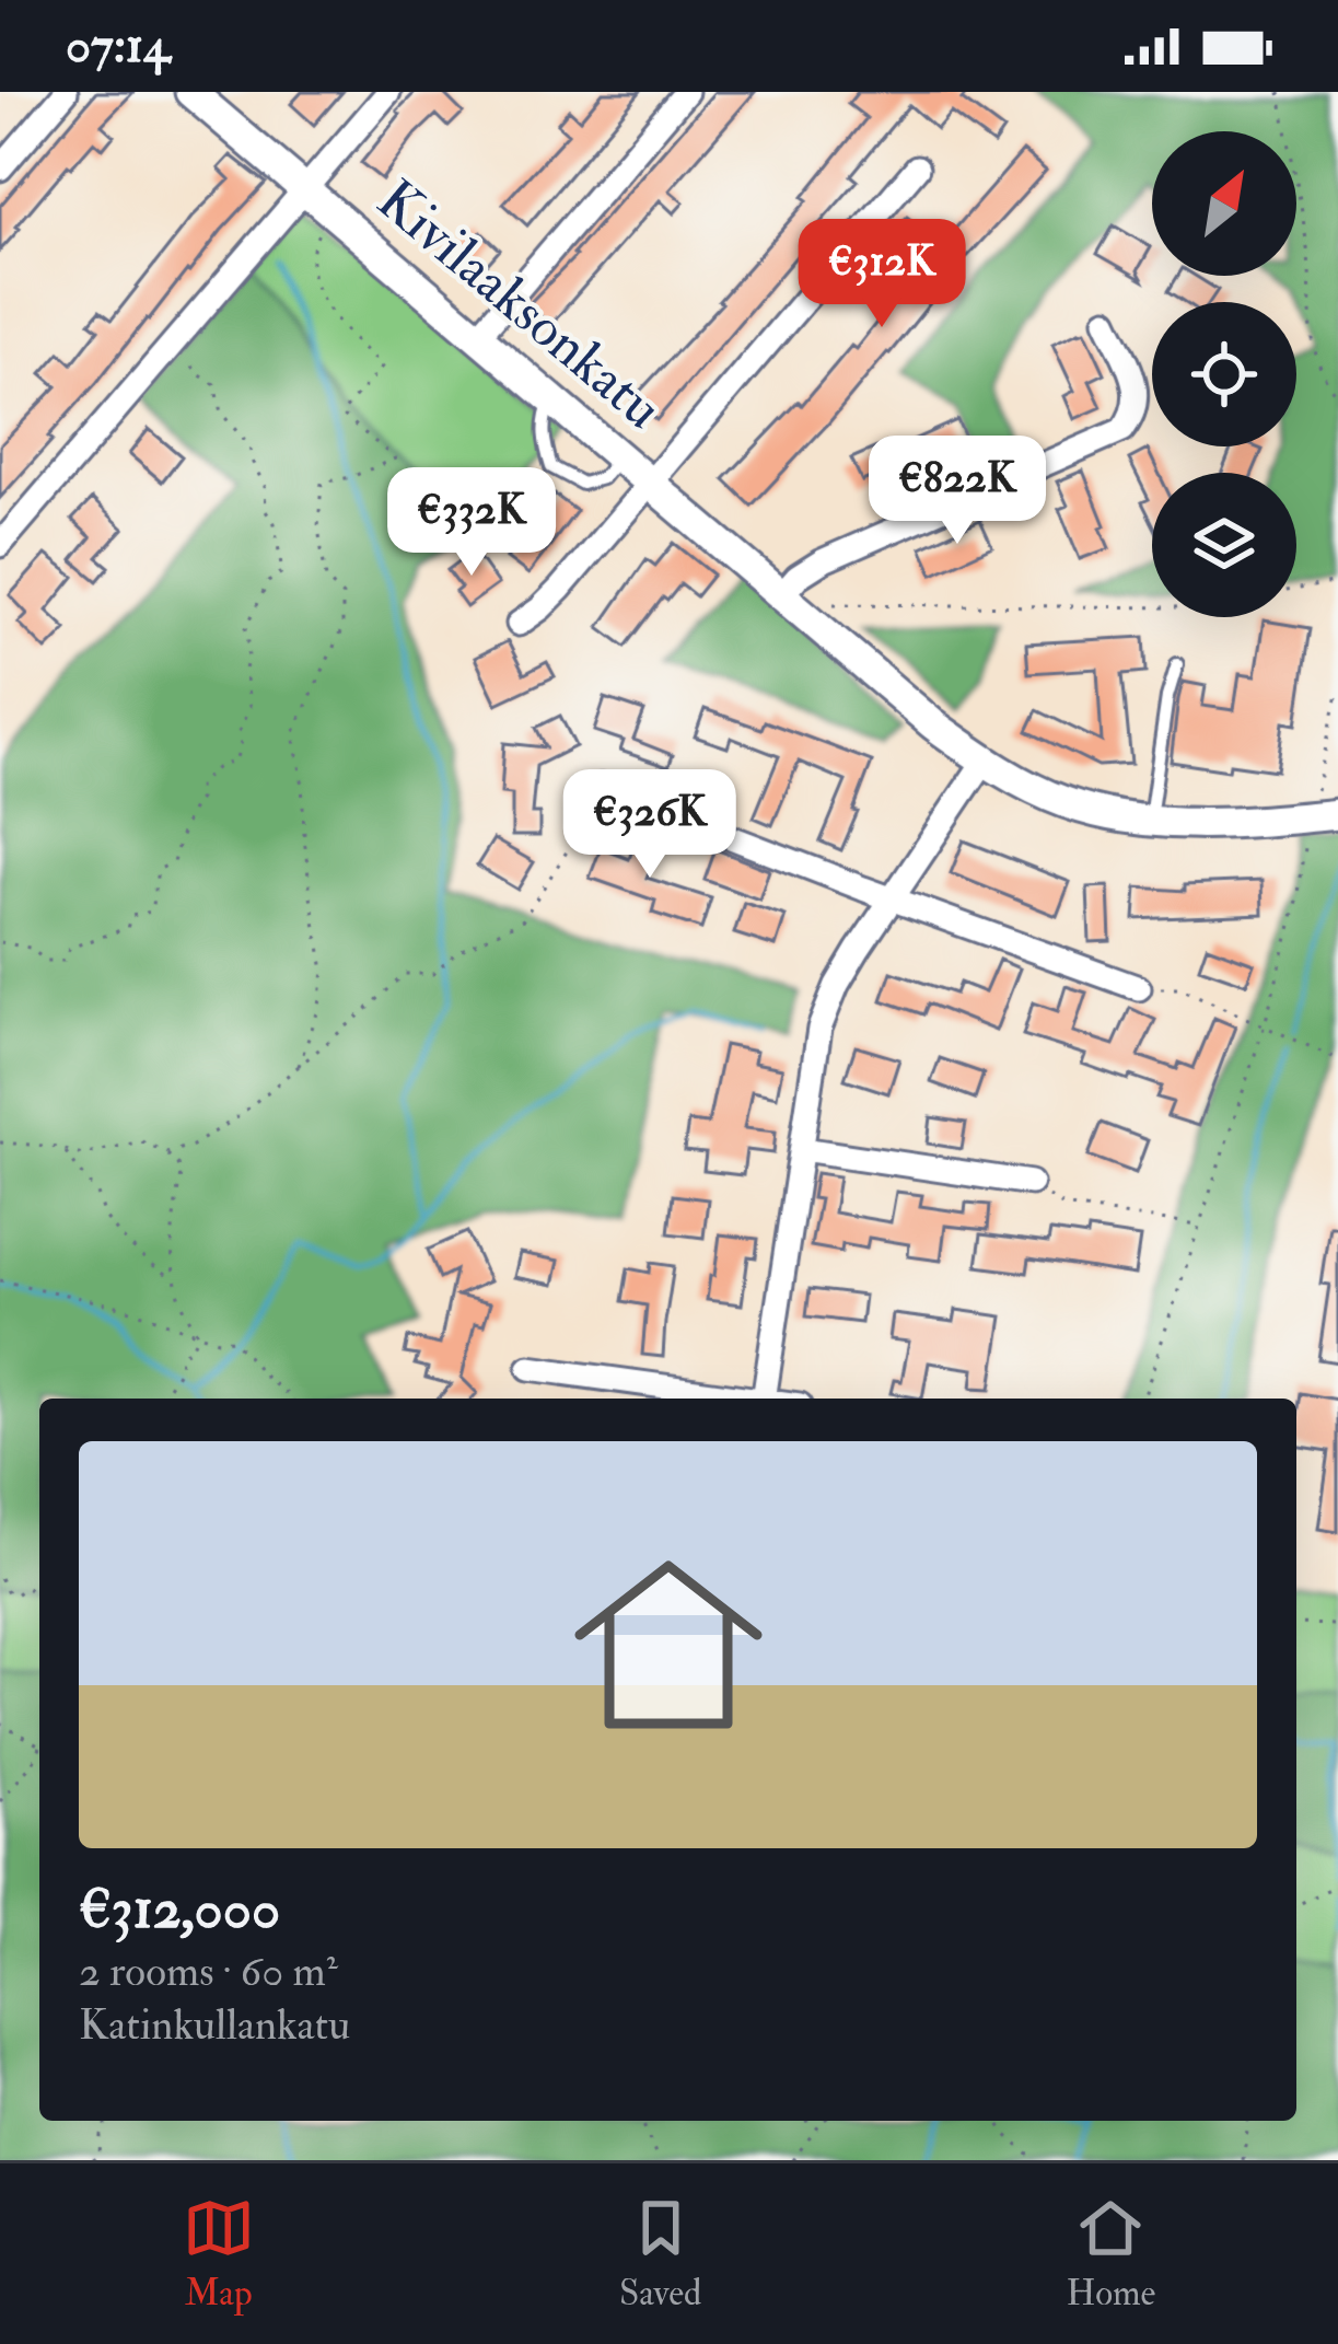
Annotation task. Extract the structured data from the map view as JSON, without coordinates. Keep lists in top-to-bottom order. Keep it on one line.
{"streets":{"street":["Kivilaaksonkatu"]},"north":"top right","page":{"status":"07:14","price":["€312K","€822K","€332K","€326K"],"list":[{"name":"€312,000","note":"2 rooms · 60 m² · Katinkullankatu"}],"tabs":["Map","Saved","Home"]}}
